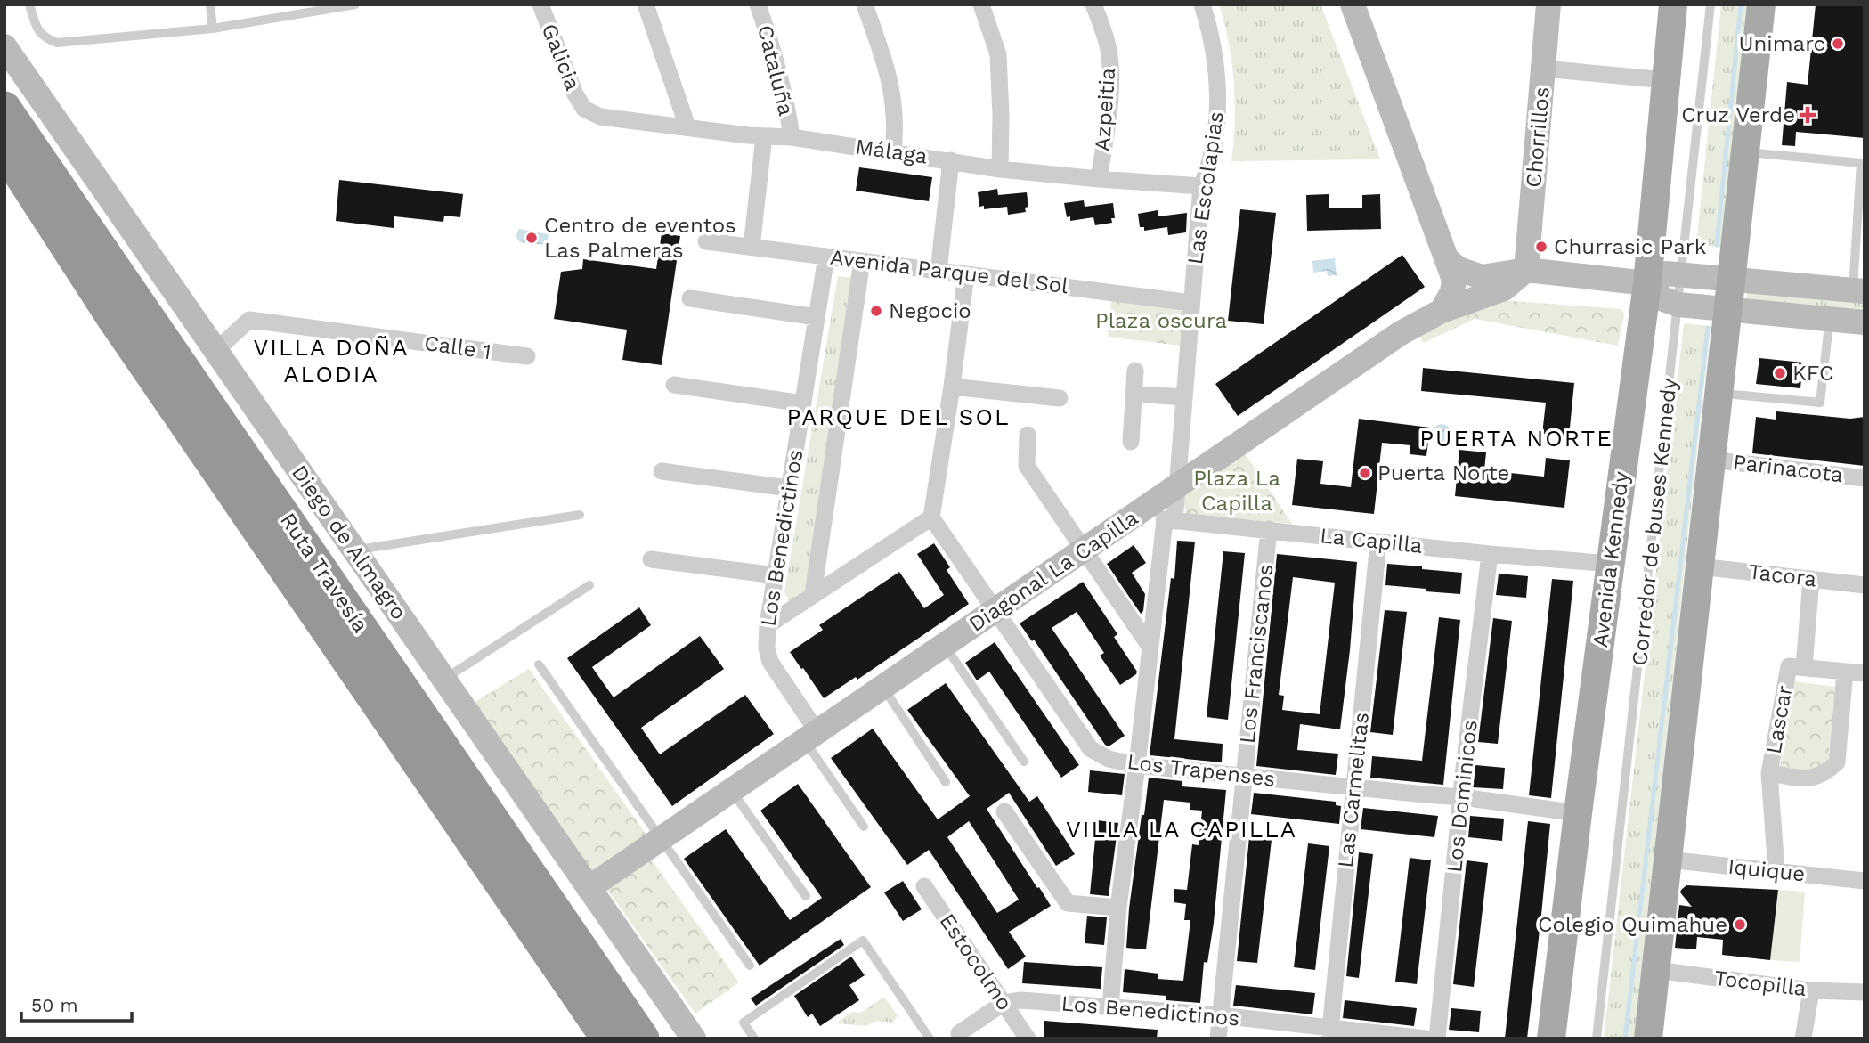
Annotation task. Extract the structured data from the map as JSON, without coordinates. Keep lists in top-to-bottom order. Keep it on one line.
{"streets":{"highway":["Ruta Travesía"],"main road":["Avenida Kennedy"],"street":["Galicia","Cataluña","Azpeitia","Chorrillos","Málaga","Las Escolapias","Avenida Parque del Sol","Calle 1","Parinacota","Los Benedictinos","La Capilla","Diego de Almagro","Diagonal La Capilla","Tacora","Los Franciscanos","Lascar","Los Trapenses","Las Carmelitas","Los Dominicos","Iquique","Estocolmo","Tocopilla"],"lane":["Corredor de buses Kennedy"]},"crossings":[["Galicia","Málaga"],["Cataluña","Málaga"],["Azpeitia","Málaga"],["Chorrillos","Diagonal La Capilla"],["Málaga","Las Escolapias"],["Las Escolapias","Avenida Parque del Sol"],["Las Escolapias","Los Benedictinos"],["Las Escolapias","La Capilla"],["Las Escolapias","Diagonal La Capilla"],["Las Escolapias","Los Trapenses"],["Avenida Parque del Sol","Los Benedictinos"],["Calle 1","Diego de Almagro"],["Los Benedictinos","Diagonal La Capilla"],["Los Benedictinos","Los Franciscanos"],["Los Benedictinos","Las Carmelitas"],["Los Benedictinos","Estocolmo"],["La Capilla","Avenida Kennedy"],["La Capilla","Diagonal La Capilla"],["La Capilla","Los Franciscanos"],["La Capilla","Las Carmelitas"],["La Capilla","Los Dominicos"],["Diego de Almagro","Diagonal La Capilla"],["Avenida Kennedy","Los Trapenses"],["Diagonal La Capilla","Los Trapenses"],["Tacora","Lascar"],["Los Franciscanos","Los Trapenses"],["Lascar","Iquique"],["Los Trapenses","Las Carmelitas"],["Los Trapenses","Los Dominicos"]],"districts":["VILLA DOÑA ALODIA","PARQUE DEL SOL","PUERTA NORTE","VILLA LA CAPILLA"],"parks":["Plaza oscura","Plaza La Capilla"],"places":{"other":["Unimarc","Centro de eventos Las Palmeras","Churrasic Park","Negocio","KFC","Puerta Norte","Colegio Quimahue"],"health":["Cruz Verde"]},"scale_bar":"50 m"}
